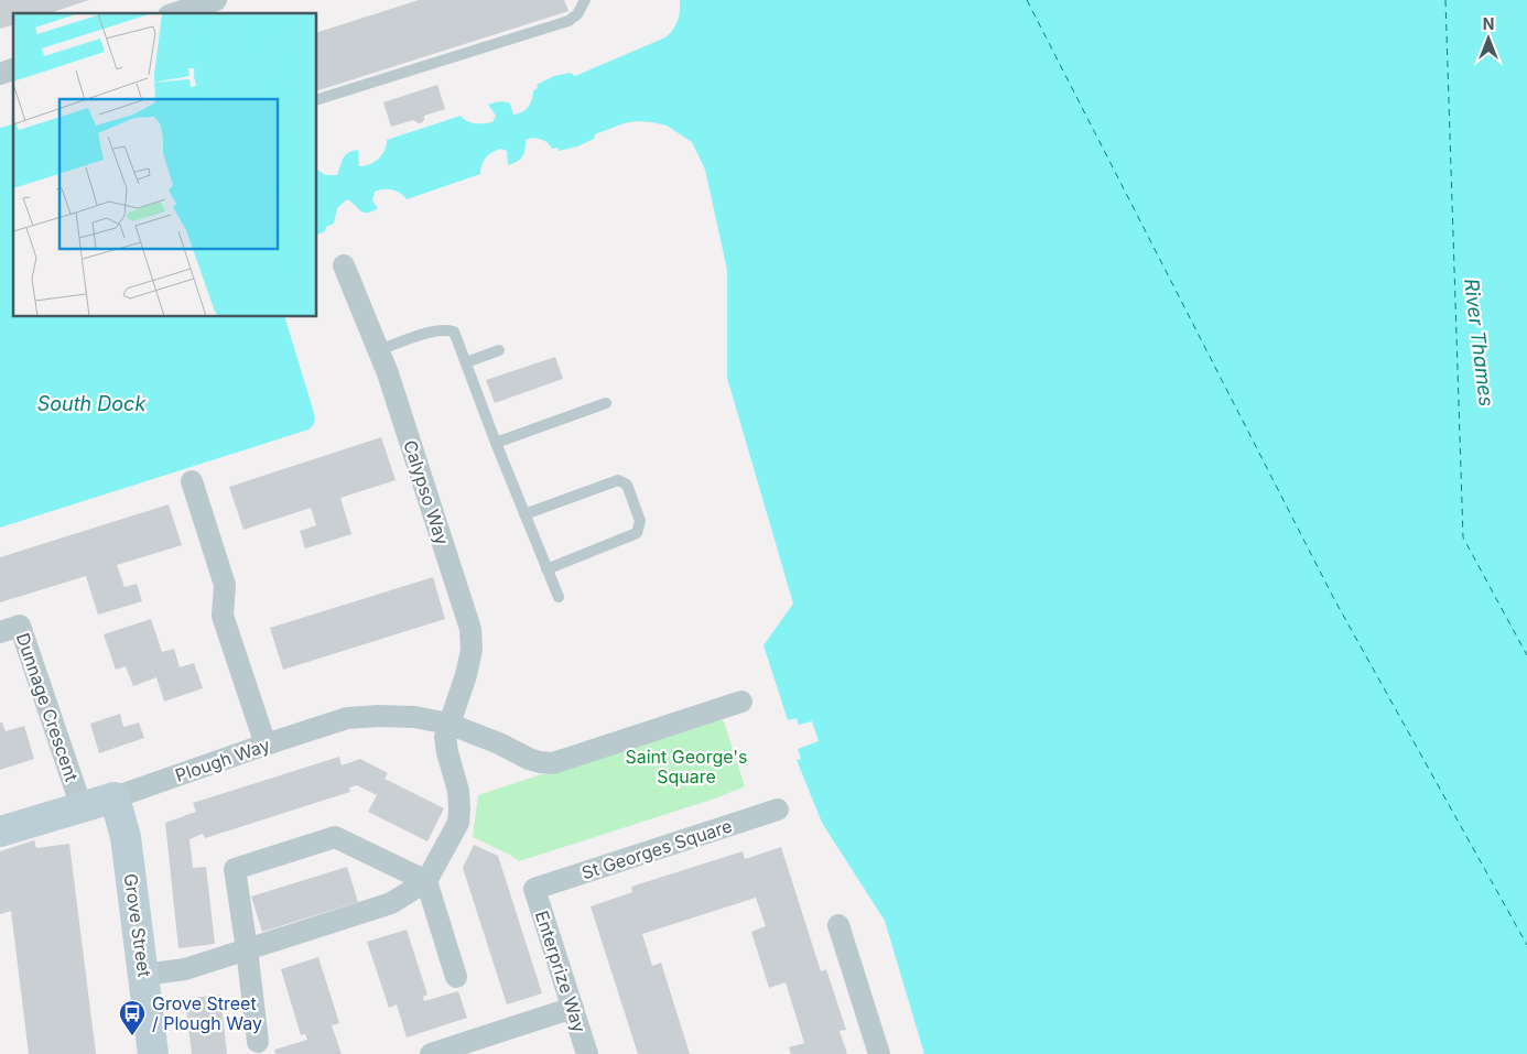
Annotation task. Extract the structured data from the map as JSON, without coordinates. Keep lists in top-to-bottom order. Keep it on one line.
{"streets":{"main road":["Plough Way","Grove Street"],"street":["Calypso Way","Dunnage Crescent","St Georges Square","Enterprize Way"]},"crossings":[["Calypso Way","Plough Way"],["Dunnage Crescent","Plough Way"],["Plough Way","Grove Street"],["St Georges Square","Enterprize Way"]],"water":["River Thames","South Dock"],"parks":["Saint George's Square"],"places":{"bus stop":["Grove Street / Plough Way"]},"north":"top"}
